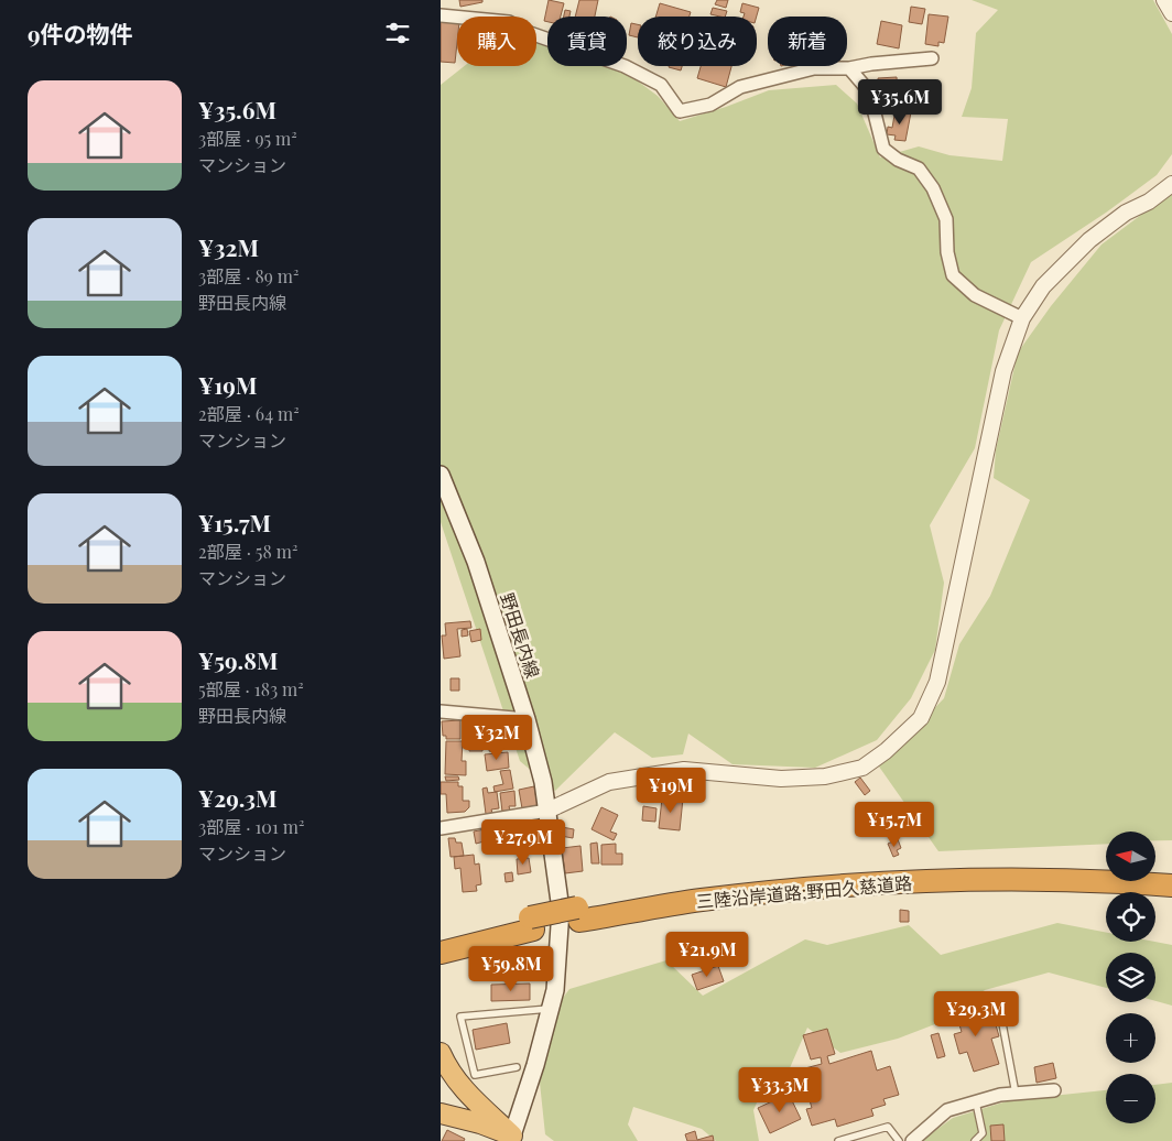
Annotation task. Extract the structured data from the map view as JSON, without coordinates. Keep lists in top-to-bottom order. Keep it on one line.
{"streets":{"highway":["三陸沿岸道路;野田久慈道路"],"main road":["野田長内線"]},"north":"left","page":{"heading":"9件の物件","chip":["購入","賃貸","絞り込み","新着"],"list":[{"name":"¥35.6M","note":"3部屋 · 95 m² · マンション"},{"name":"¥32M","note":"3部屋 · 89 m² · 野田長内線"},{"name":"¥19M","note":"2部屋 · 64 m² · マンション"},{"name":"¥15.7M","note":"2部屋 · 58 m² · マンション"},{"name":"¥59.8M","note":"5部屋 · 183 m² · 野田長内線"},{"name":"¥29.3M","note":"3部屋 · 101 m² · マンション"}],"price":["¥35.6M","¥32M","¥19M","¥15.7M","¥27.9M","¥21.9M","¥59.8M","¥29.3M","¥33.3M"],"map_buttons":["+","−"]}}
